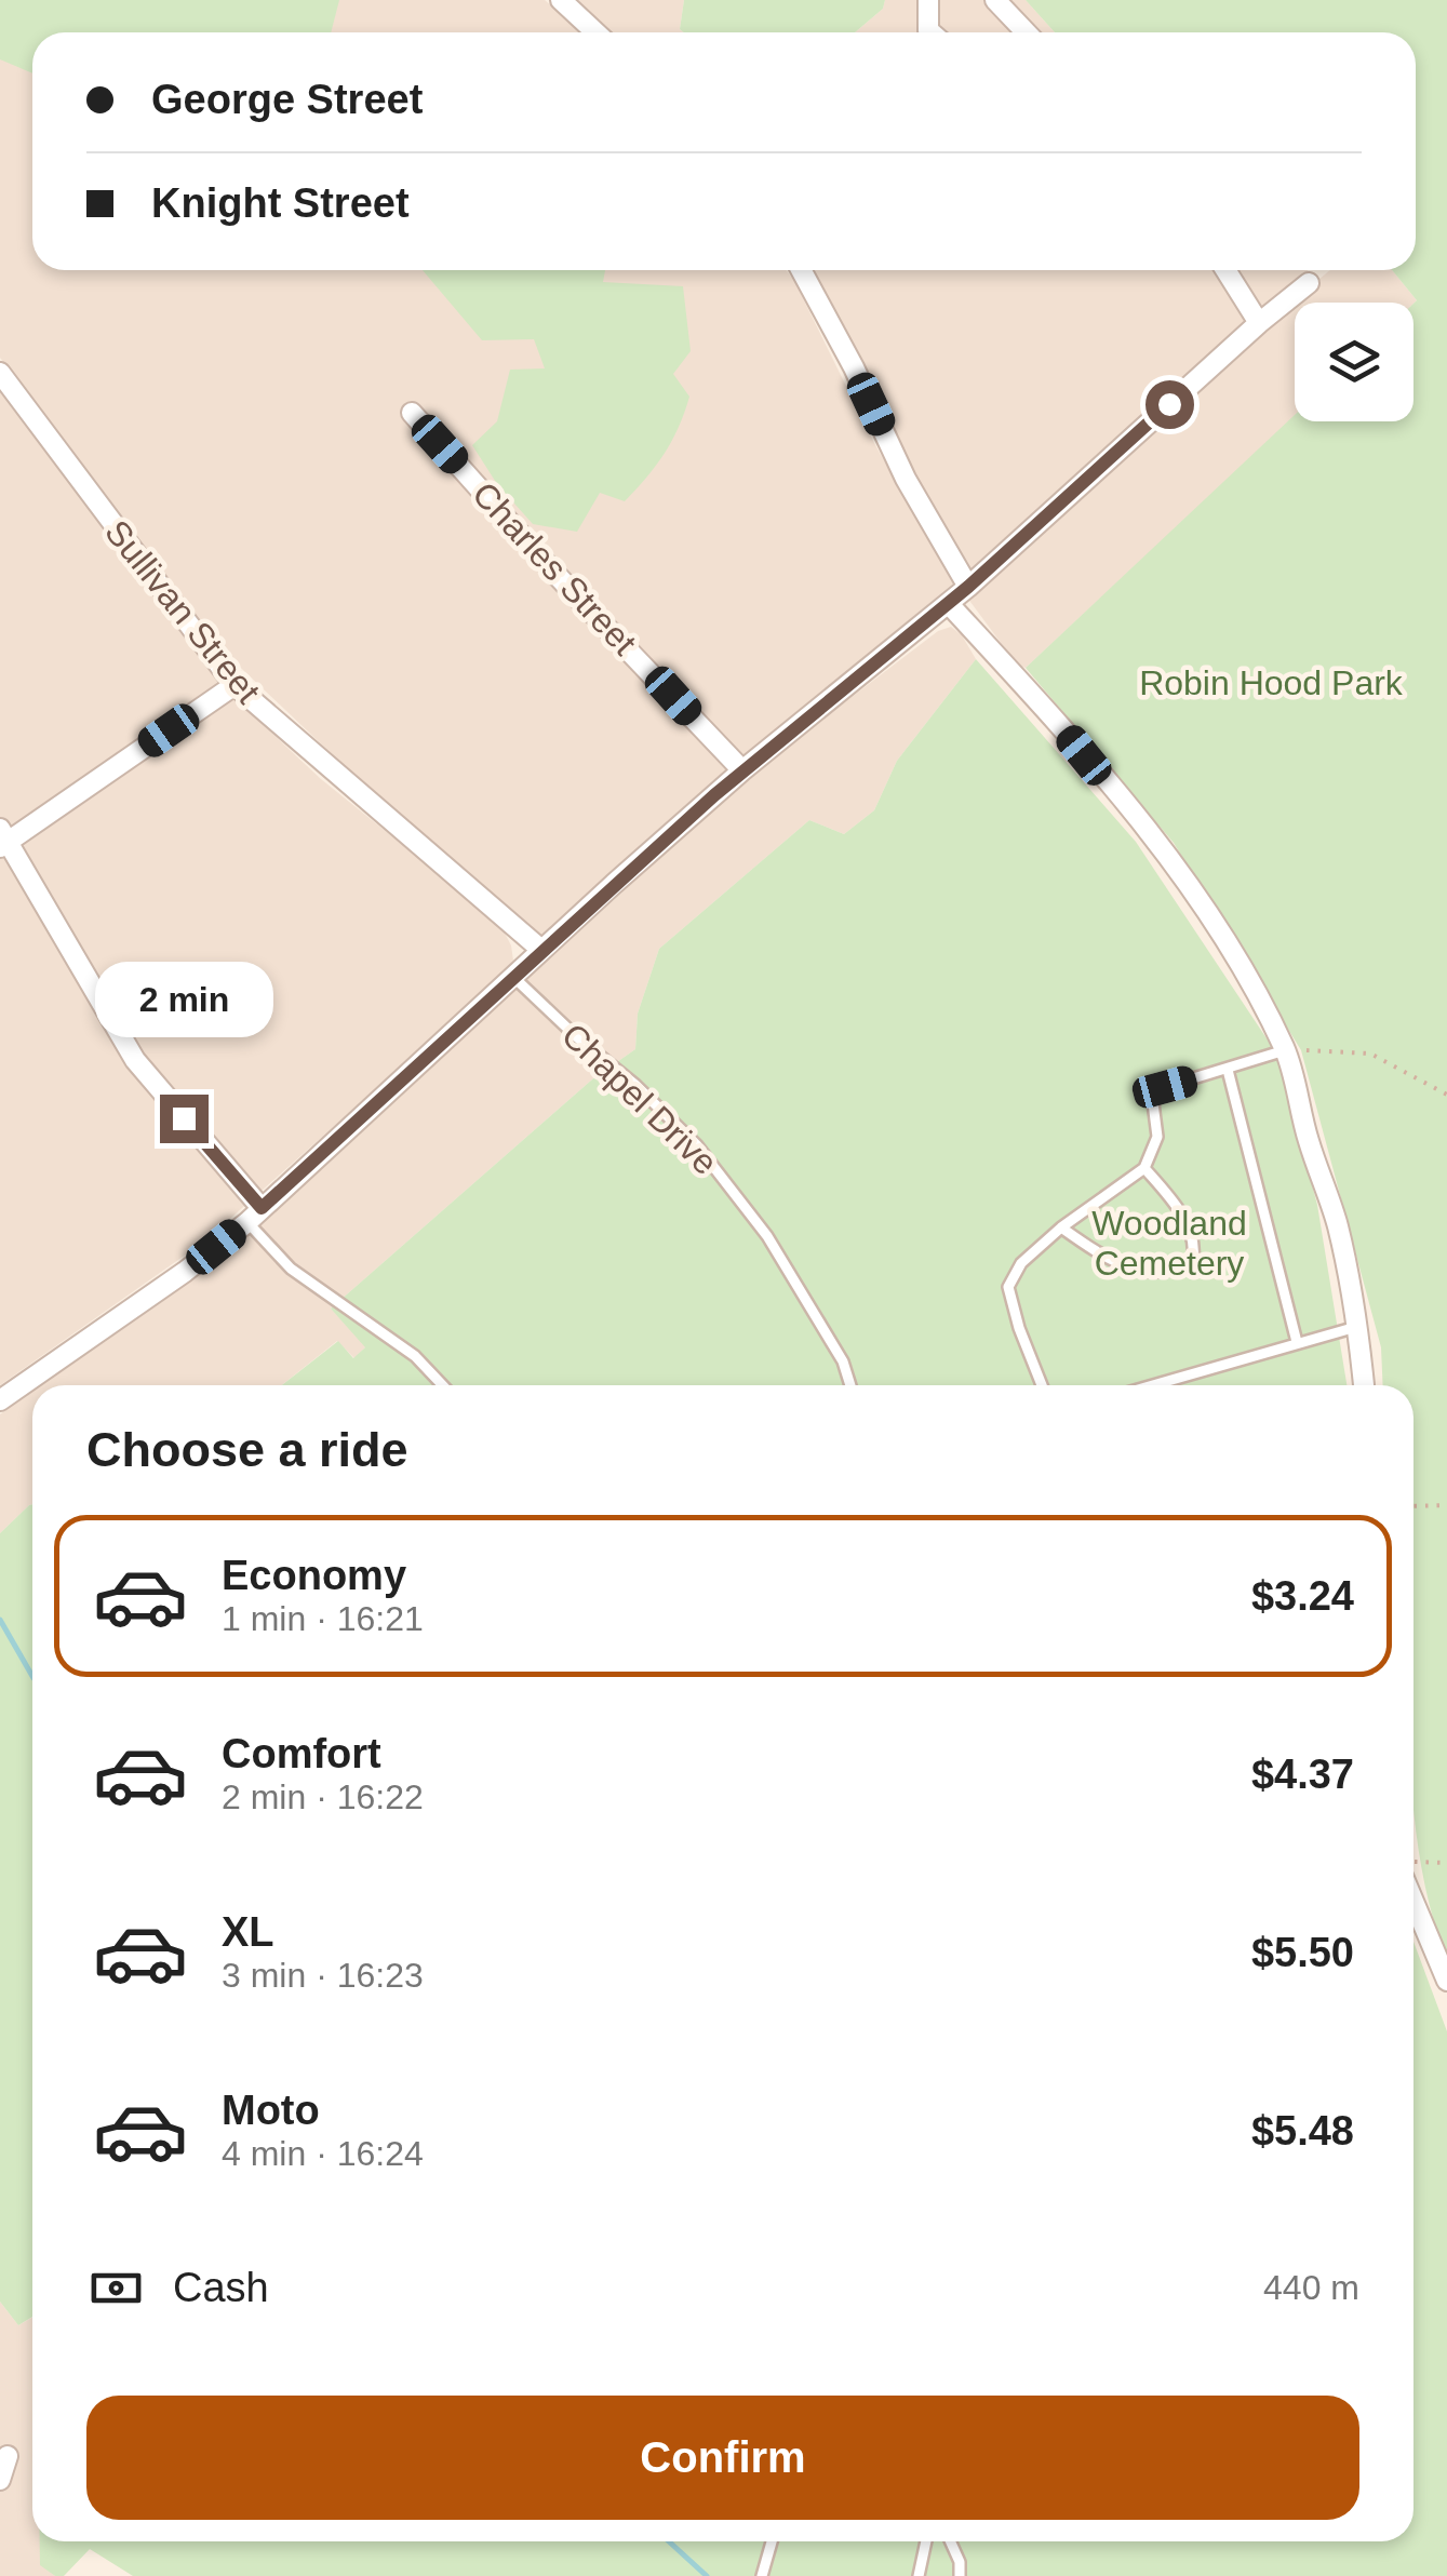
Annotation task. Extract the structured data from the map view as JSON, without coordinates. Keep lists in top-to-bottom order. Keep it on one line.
{"streets":{"street":["Charles Street","Sullivan Street"],"lane":["Chapel Drive"]},"parks":["Robin Hood Park","Woodland Cemetery"],"page":{"banner":["George Street","Knight Street"],"bubble":"2 min","heading":"Choose a ride","list":[{"name":"Economy","note":"1 min · 16:21","value":"$3.24"},{"name":"Comfort","note":"2 min · 16:22","value":"$4.37"},{"name":"XL","note":"3 min · 16:23","value":"$5.50"},{"name":"Moto","note":"4 min · 16:24","value":"$5.48"}],"pay":["Cash","440 m"],"buttons":"Confirm"}}
